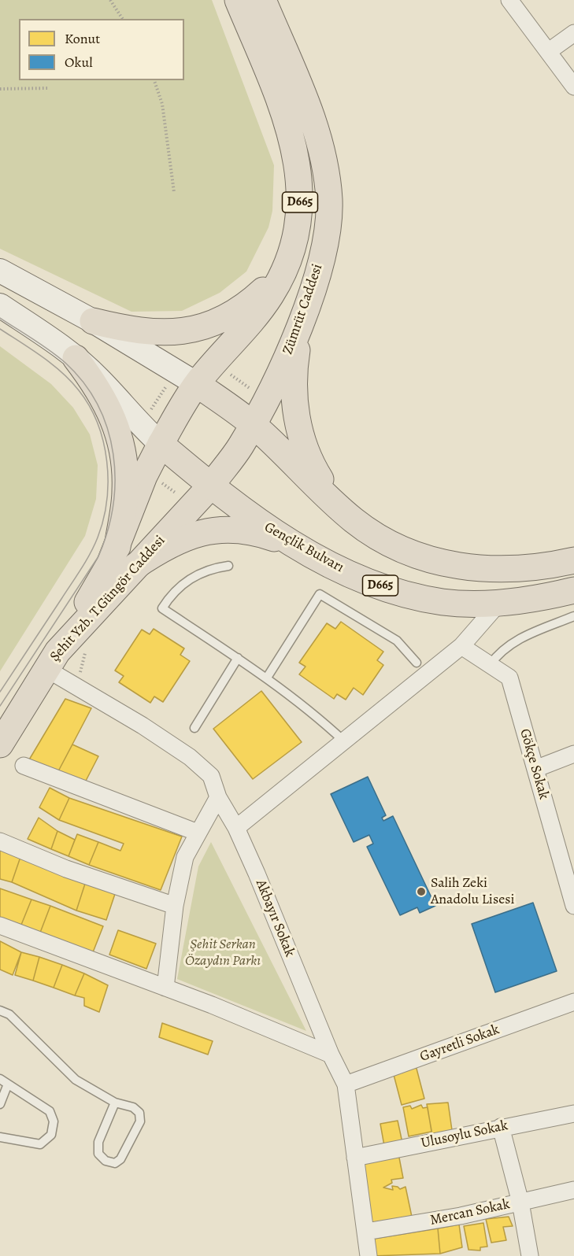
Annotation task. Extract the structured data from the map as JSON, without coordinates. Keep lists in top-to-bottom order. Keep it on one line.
{"streets":{"main road":["D665","Zümrüt Caddesi","Gençlik Bulvarı","Şehit Yzb. T.Güngör Caddesi"],"street":["Gökçe Sokak","Akbayır Sokak","Gayretli Sokak","Ulusoylu Sokak","Mercan Sokak"]},"crossings":[["D665","Zümrüt Caddesi"],["D665","Gençlik Bulvarı"],["D665","Şehit Yzb. T.Güngör Caddesi"],["Zümrüt Caddesi","Gençlik Bulvarı"],["Zümrüt Caddesi","Şehit Yzb. T.Güngör Caddesi"],["Gençlik Bulvarı","Şehit Yzb. T.Güngör Caddesi"],["Şehit Yzb. T.Güngör Caddesi","Akbayır Sokak"],["Akbayır Sokak","Gayretli Sokak"],["Akbayır Sokak","Ulusoylu Sokak"],["Akbayır Sokak","Mercan Sokak"]],"parks":["Şehit Serkan Özaydın Parkı"],"places":["Salih Zeki Anadolu Lisesi"],"legend":["Konut","Okul"]}
